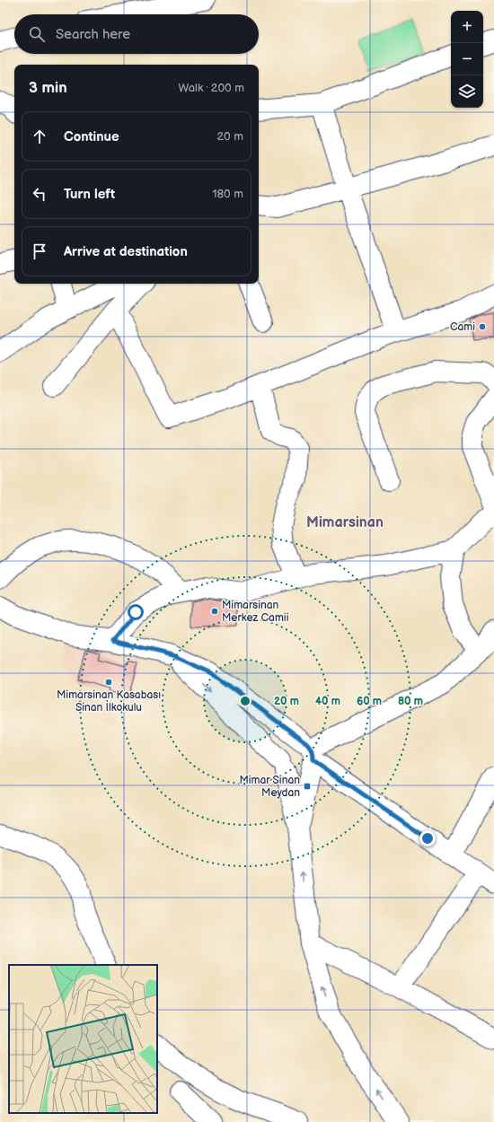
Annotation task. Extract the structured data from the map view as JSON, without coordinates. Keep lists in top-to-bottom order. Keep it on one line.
{"districts":["Mimarsinan"],"places":{"other":["Cami","Mimarsinan Merkez Camii","Mimarsinan Kasabası Sinan İlkokulu"],"transit":["Mimar Sinan Meydan"]},"page":{"map_buttons":["+","−"],"search":"Search here","heading":["3 min","Walk · 200 m"],"list":[["Continue","20 m"],["Turn left","180 m"],"Arrive at destination"]},"rings":["20 m","40 m","60 m","80 m"]}
